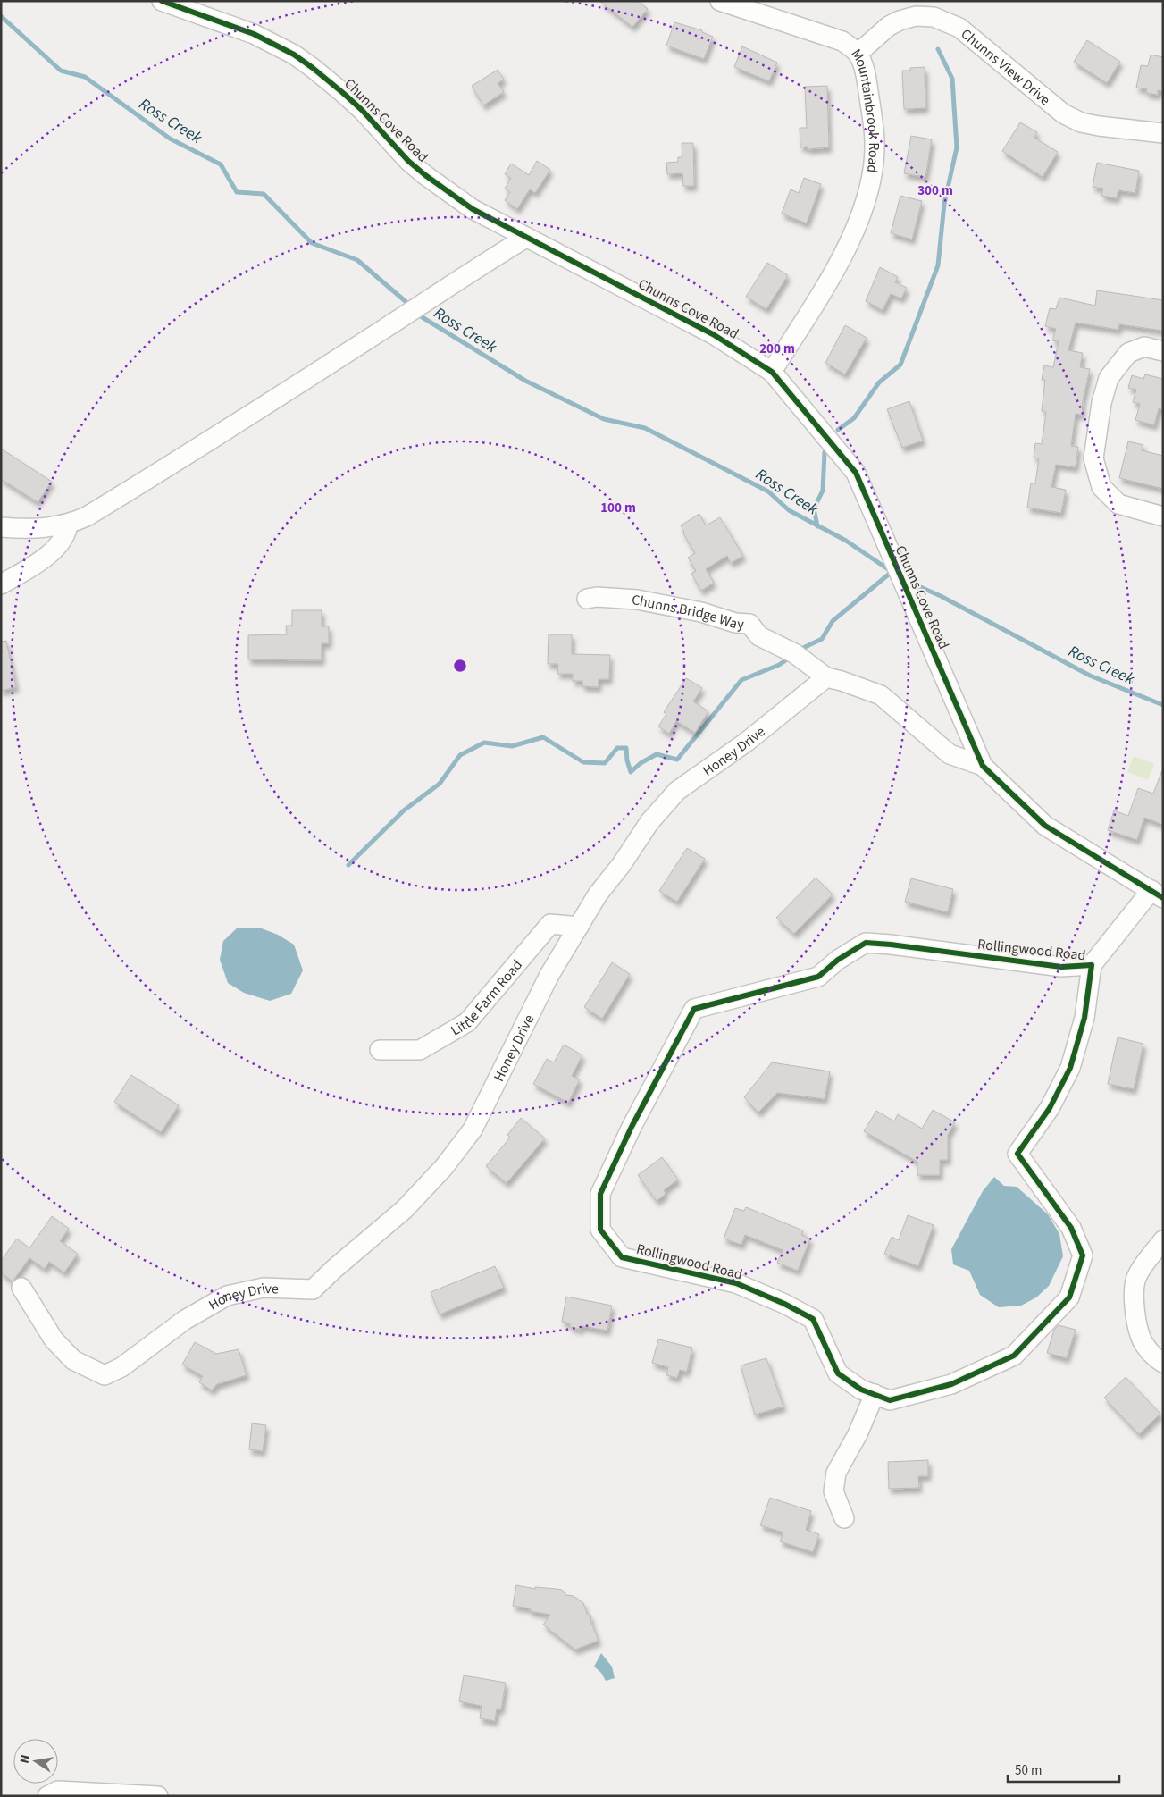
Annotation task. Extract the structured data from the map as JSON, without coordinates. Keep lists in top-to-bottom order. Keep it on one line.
{"streets":{"street":["Chunns View Drive","Mountainbrook Road","Chunns Cove Road","Chunns Bridge Way","Honey Drive","Rollingwood Road","Little Farm Road"]},"crossings":[["Chunns View Drive","Mountainbrook Road"],["Mountainbrook Road","Chunns Cove Road"],["Chunns Cove Road","Rollingwood Road"],["Chunns Bridge Way","Honey Drive"],["Honey Drive","Little Farm Road"]],"water":["Ross Creek"],"scale_bar":"50 m","north":"left","rings":["300 m","200 m","100 m"]}
